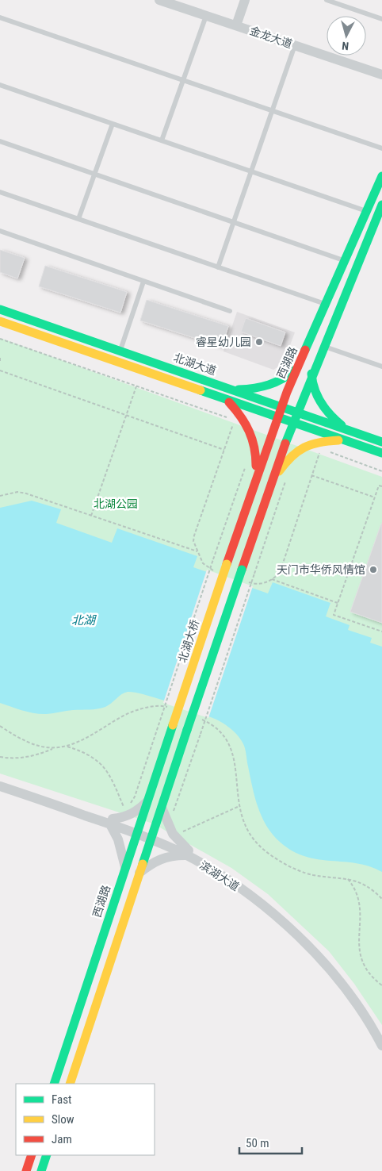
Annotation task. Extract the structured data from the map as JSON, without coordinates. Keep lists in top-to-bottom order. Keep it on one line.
{"streets":{"main road":["西湖路","北湖大道","北湖大桥"],"street":["金龙大道","滨湖大道"]},"crossings":[["西湖路","北湖大道"],["西湖路","北湖大桥"],["西湖路","滨湖大道"]],"water":["北湖"],"parks":["北湖公园"],"places":["睿星幼儿园","天门市华侨风情馆"],"legend":["Fast","Slow","Jam"],"scale_bar":"50 m","north":"bottom"}
